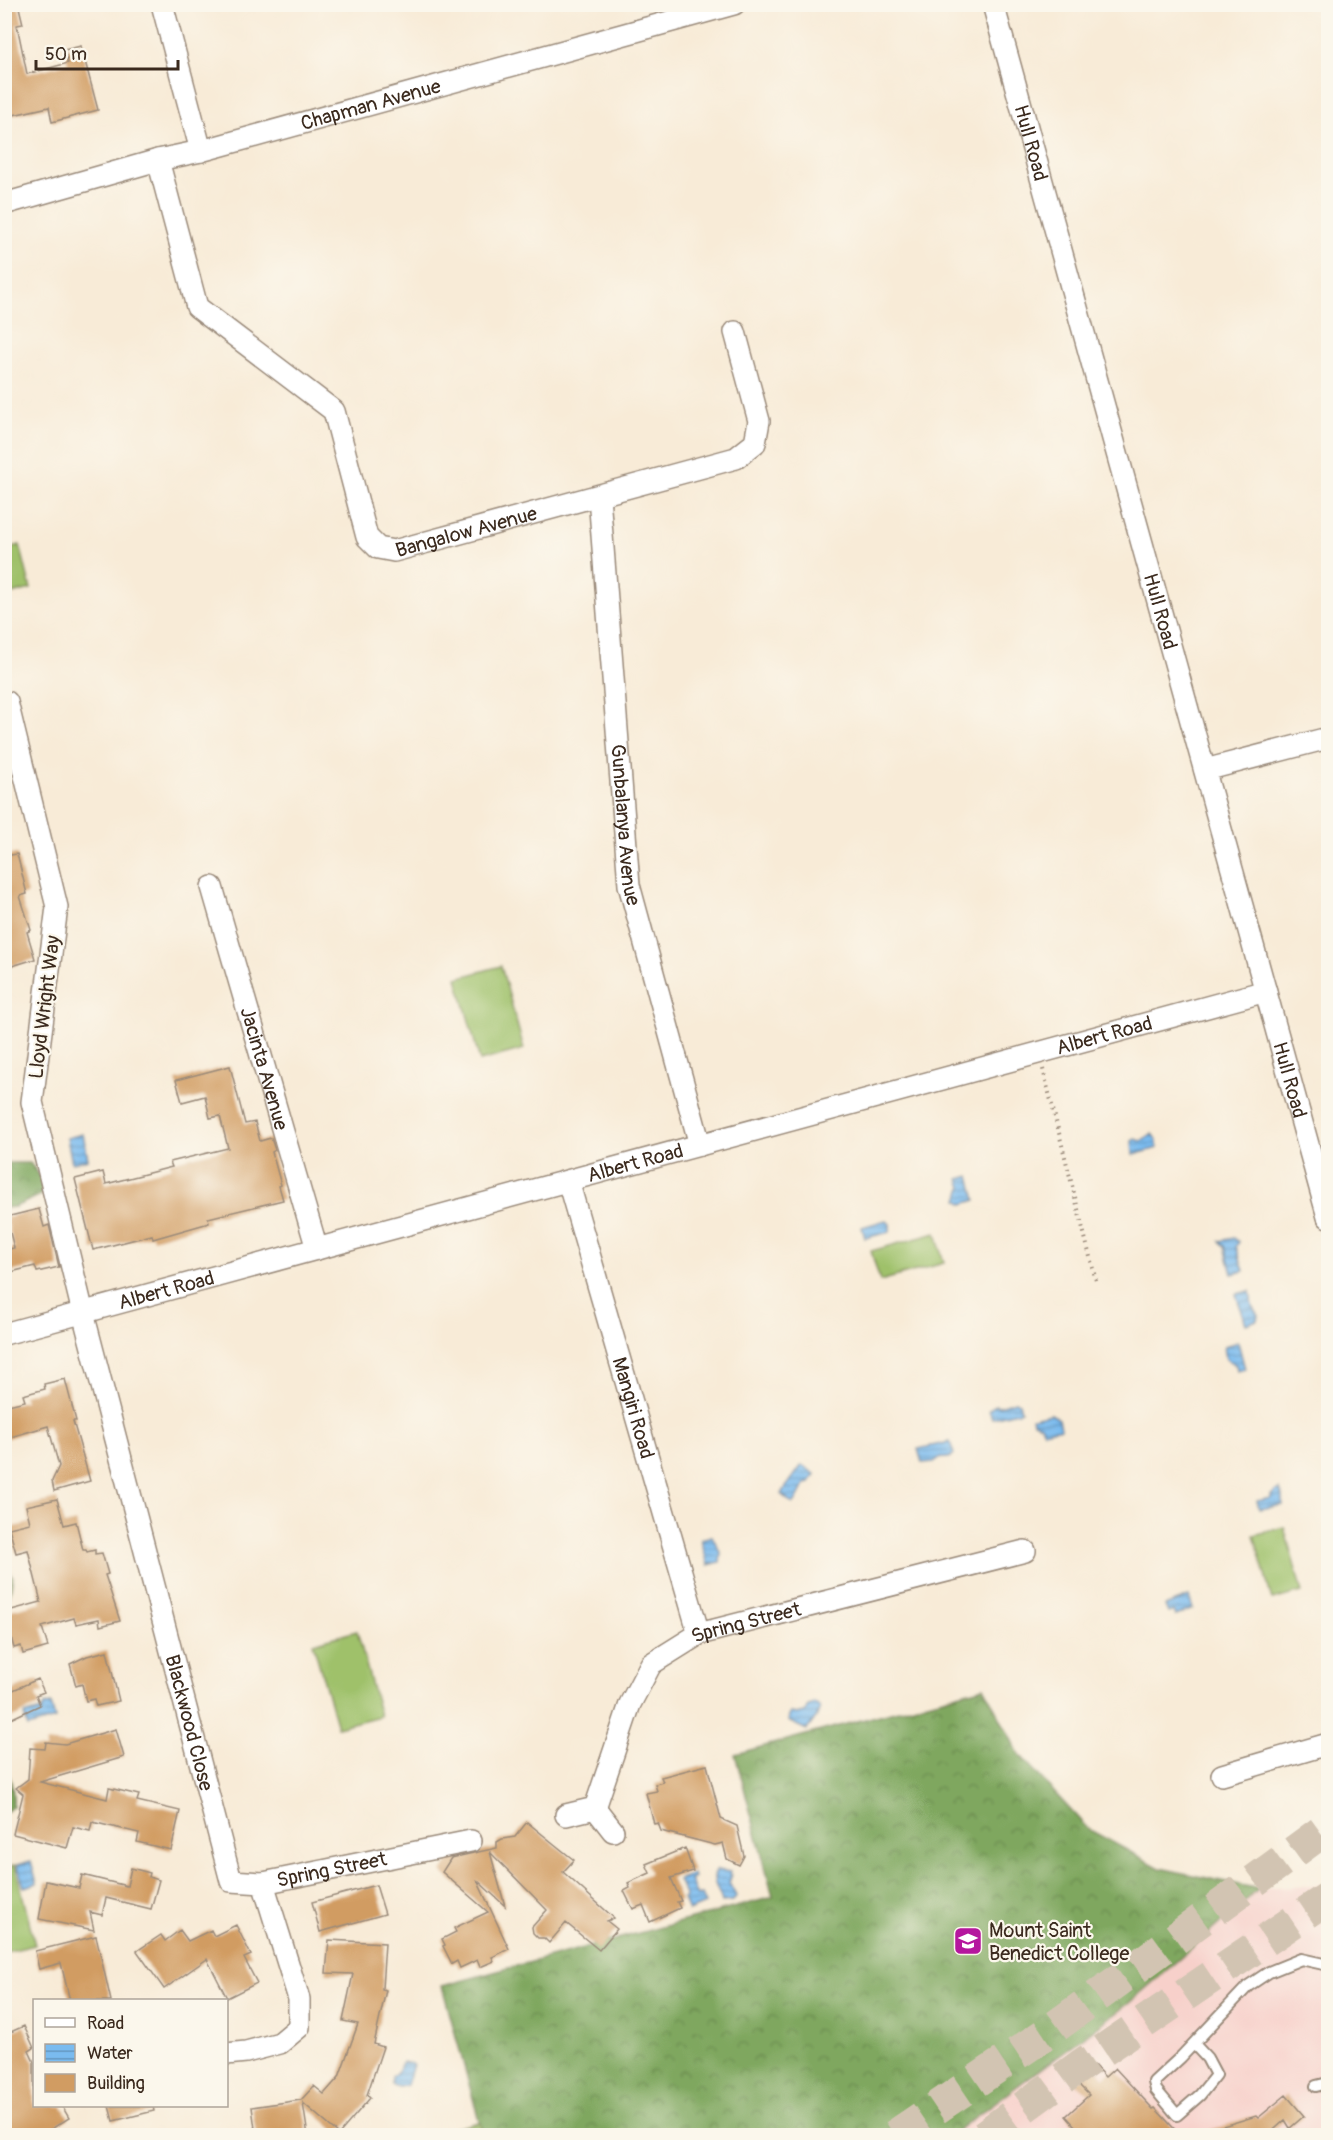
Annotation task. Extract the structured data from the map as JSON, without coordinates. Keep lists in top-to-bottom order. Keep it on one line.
{"streets":{"street":["Chapman Avenue","Hull Road","Bangalow Avenue","Gunbalanya Avenue","Lloyd Wright Way","Albert Road","Jacinta Avenue","Mangiri Road","Spring Street","Blackwood Close"]},"crossings":[["Chapman Avenue","Bangalow Avenue"],["Hull Road","Albert Road"],["Bangalow Avenue","Gunbalanya Avenue"],["Gunbalanya Avenue","Albert Road"],["Lloyd Wright Way","Albert Road"],["Lloyd Wright Way","Blackwood Close"],["Albert Road","Jacinta Avenue"],["Albert Road","Mangiri Road"],["Albert Road","Blackwood Close"],["Mangiri Road","Spring Street"],["Spring Street","Blackwood Close"]],"places":{"school or university":["Mount Saint Benedict College"]},"legend":["Road","Water","Building"],"scale_bar":"50 m"}
